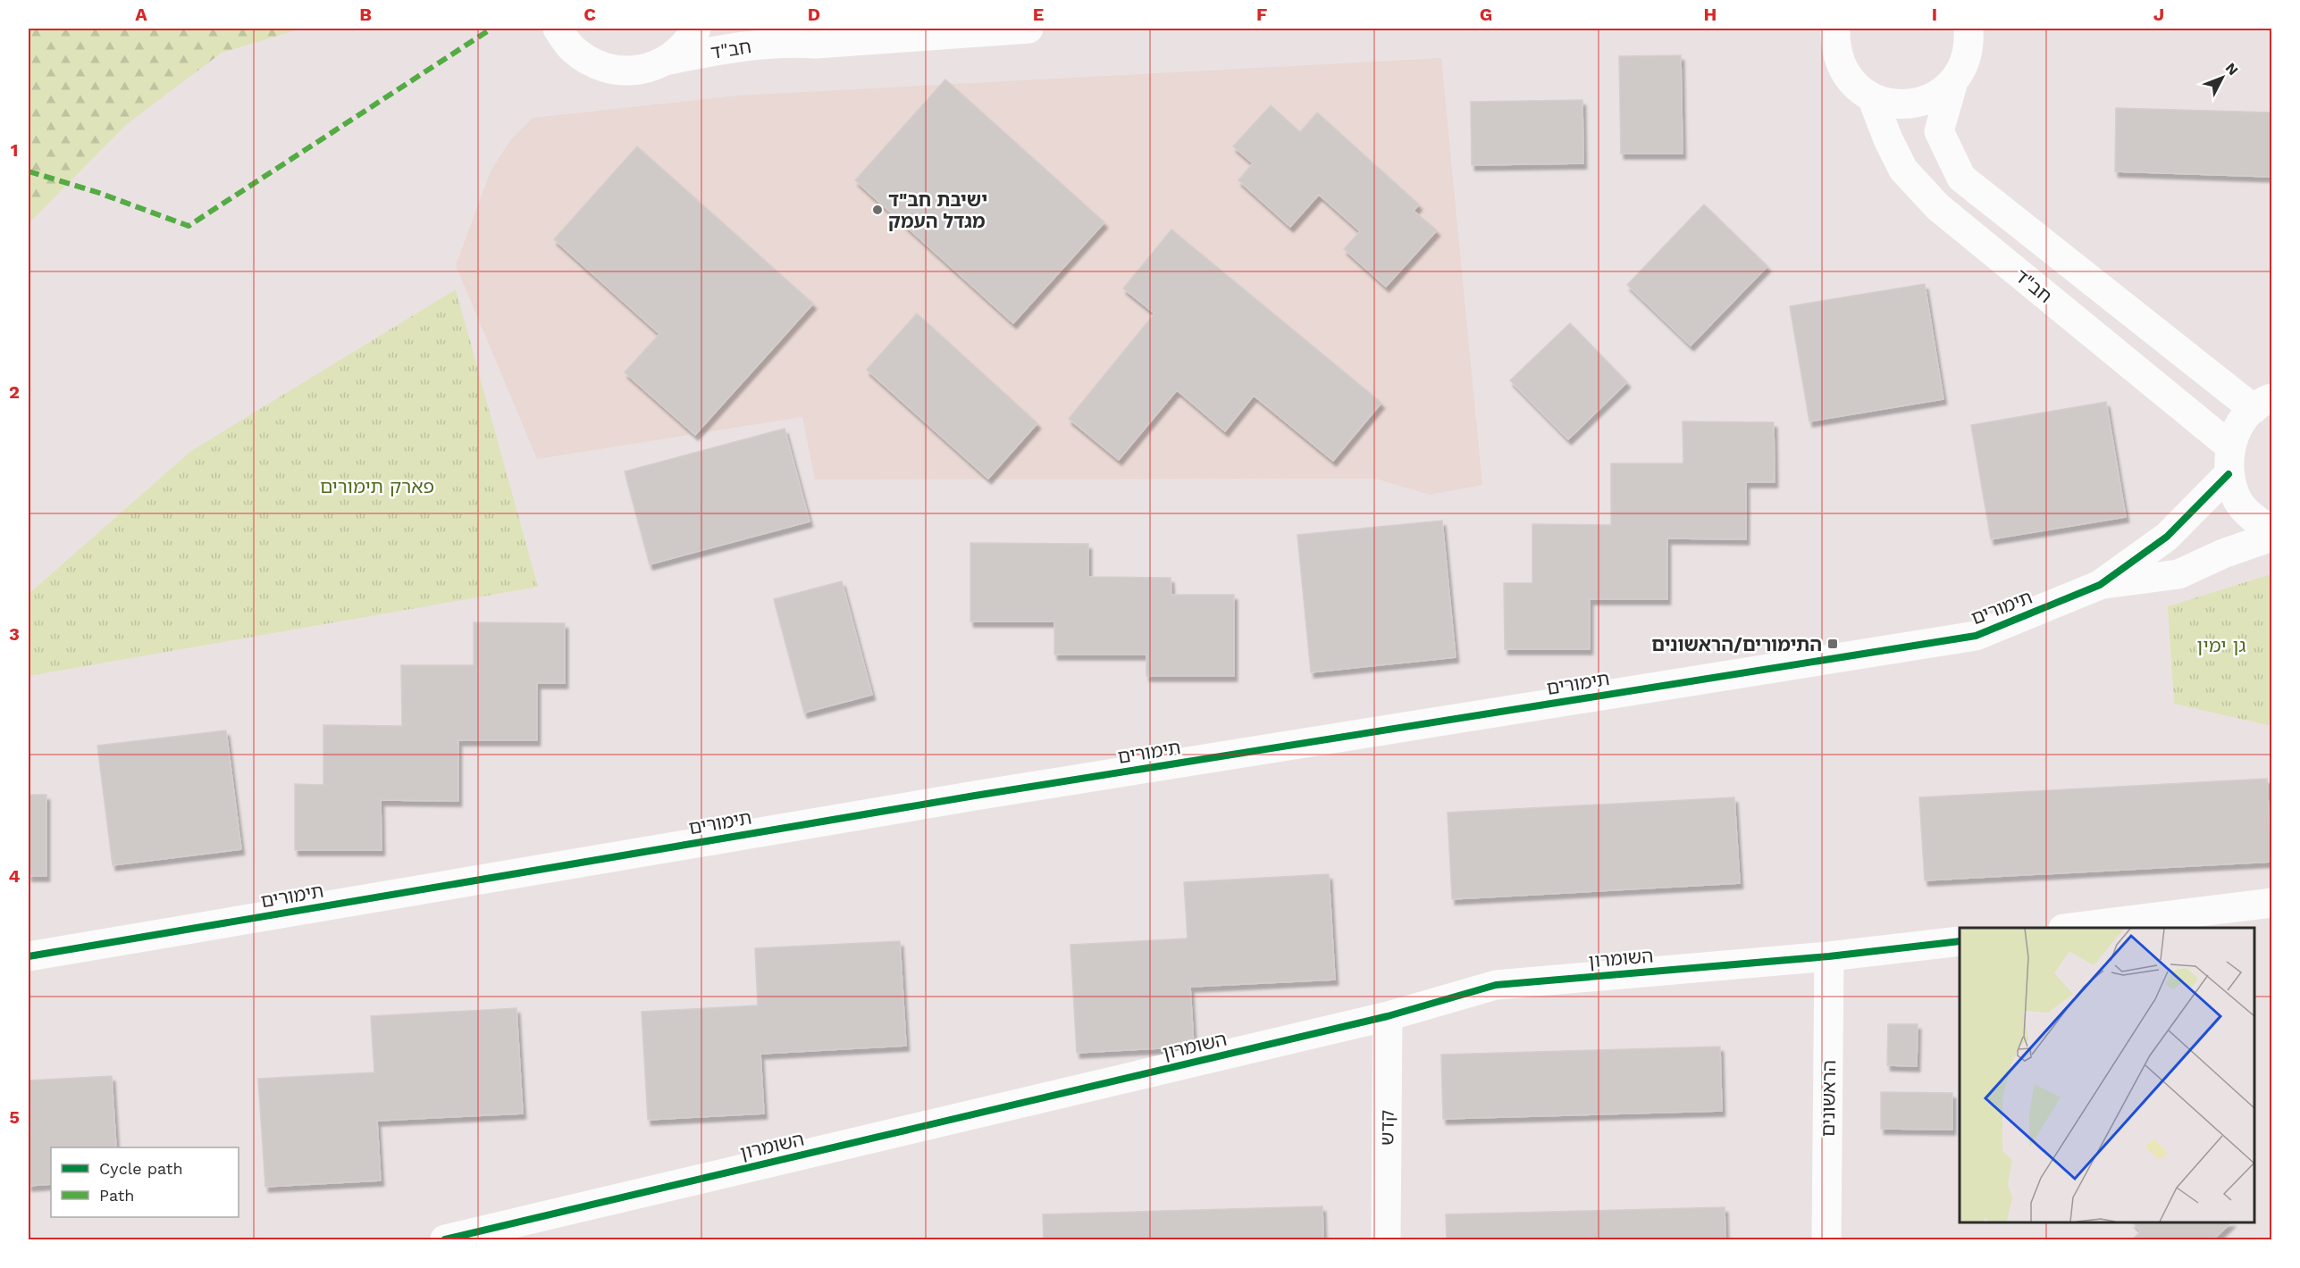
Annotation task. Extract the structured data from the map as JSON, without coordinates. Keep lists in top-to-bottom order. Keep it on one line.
{"streets":{"street":["חב\"ד","תימורים","השומרון","הראשונים","קדש"]},"crossings":[["חב\"ד","תימורים"],["השומרון","הראשונים"],["השומרון","קדש"]],"parks":["פארק תימורים","גן ימין"],"places":{"other":["ישיבת חב\"ד מגדל העמק"],"transit":["התימורים/הראשונים"]},"legend":["Cycle path","Path"],"north":"top right","grid":{"columns":["A","B","C","D","E","F","G","H","I","J"],"rows":["1","2","3","4","5"]}}
